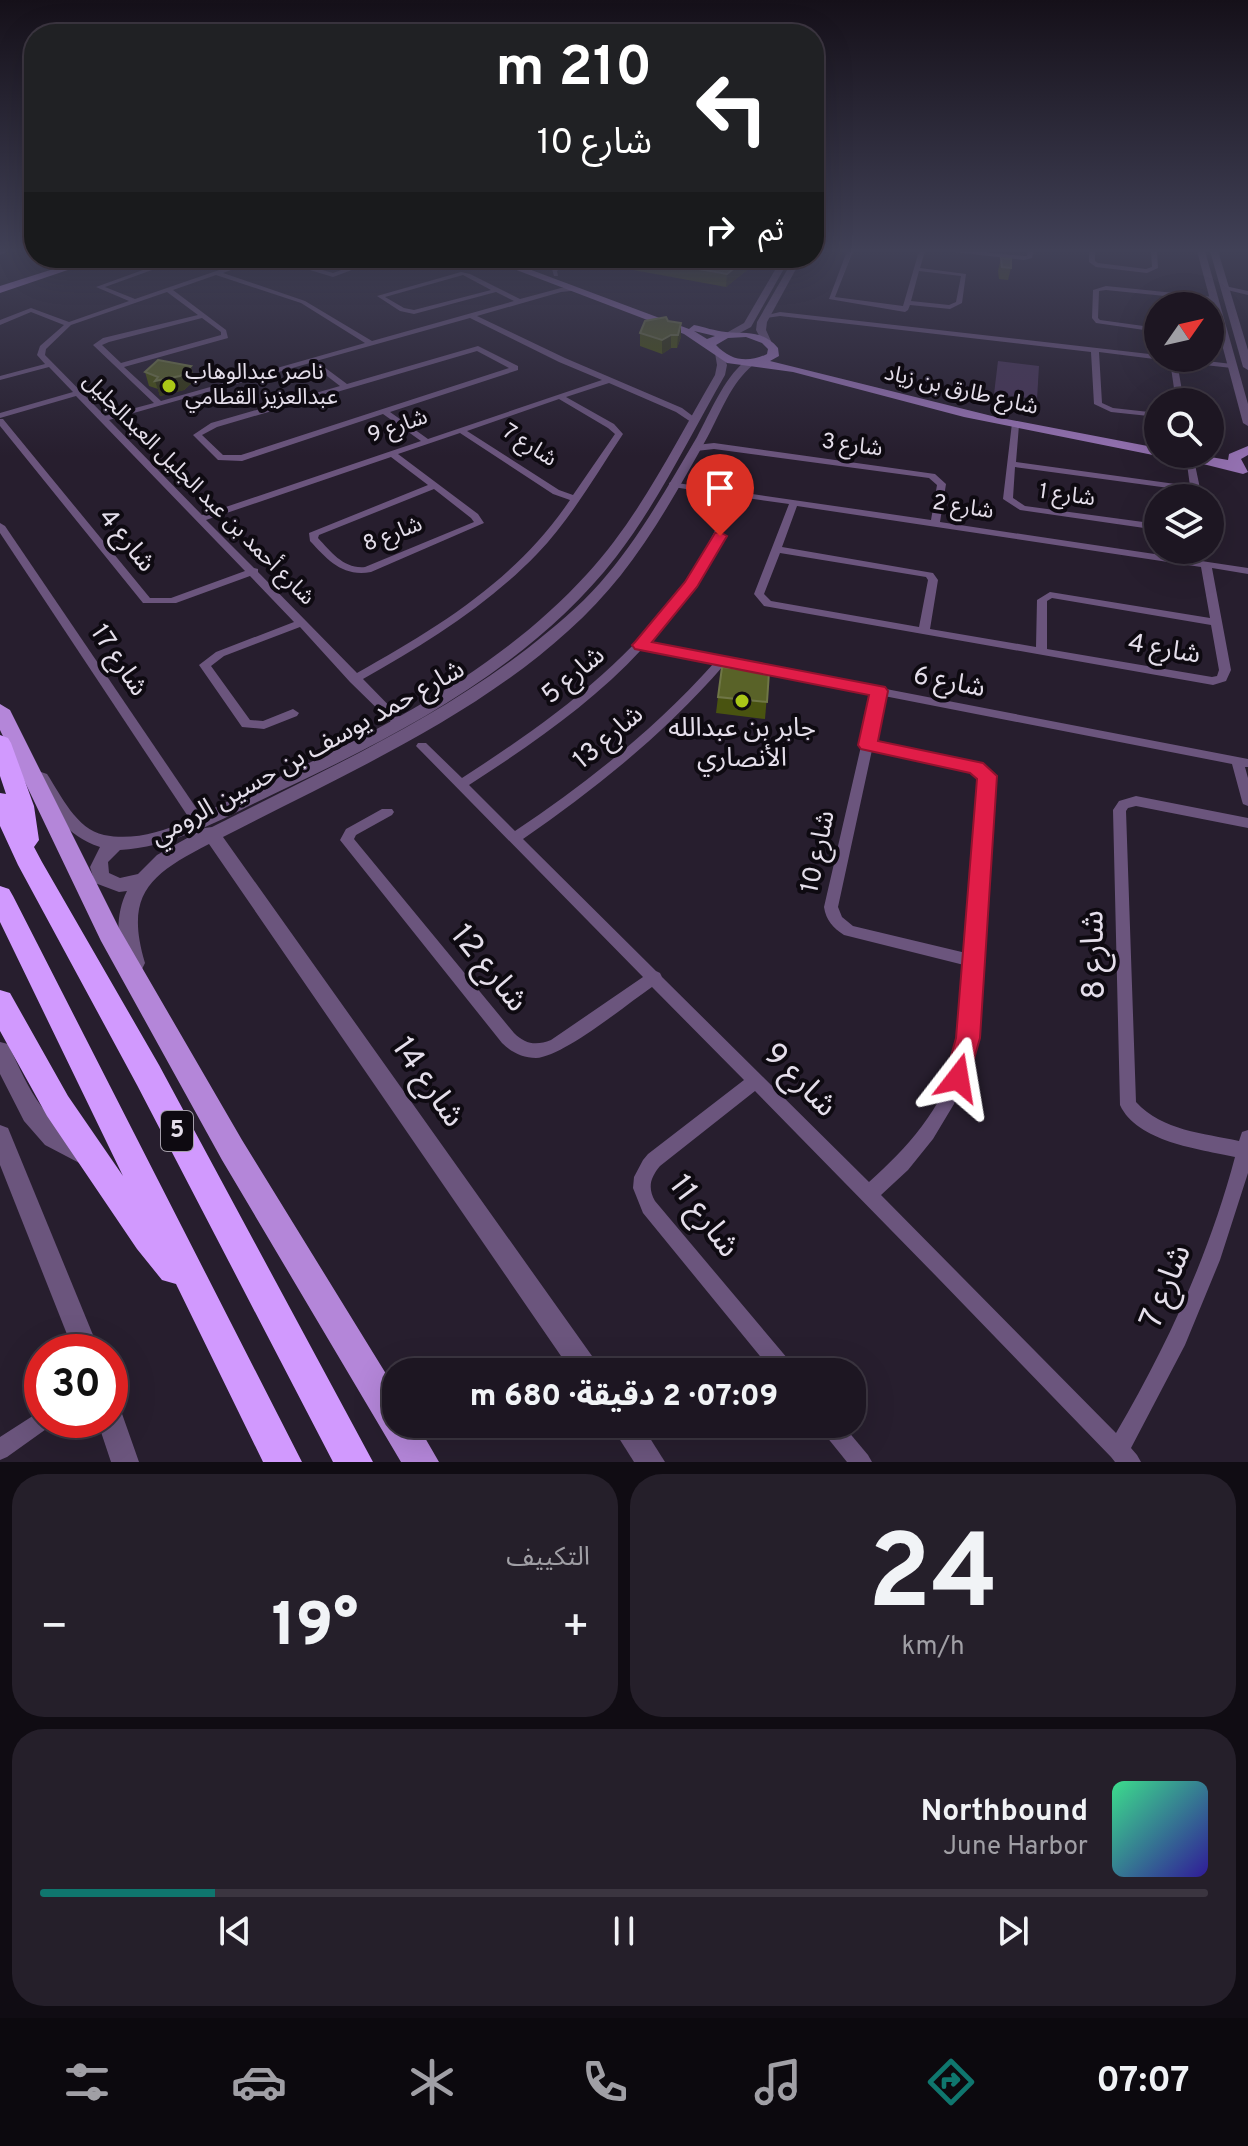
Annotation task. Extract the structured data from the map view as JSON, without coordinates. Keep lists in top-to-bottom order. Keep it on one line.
{"streets":{"highway":["5"],"main road":["شارع طارق بن زياد"],"street":["شارع 9","شارع 7","شارع 3","شارع أحمد بن عبد الجليل العبدالجليل","شارع 1","شارع 2","شارع 8","شارع 4","شارع 17","شارع 5","شارع 6","شارع 13","شارع حمد يوسف بن حسين الرومي","شارع 10","شارع 12","شارع 14","شارع 11"]},"crossings":[["شارع طارق بن زياد","شارع 1"],["شارع طارق بن زياد","شارع حمد يوسف بن حسين الرومي"],["شارع 9","شارع 7"],["شارع 9","شارع أحمد بن عبد الجليل العبدالجليل"],["شارع 9","شارع 8"],["شارع 9","شارع 5"],["شارع 9","شارع 13"],["شارع 9","شارع 12"],["شارع 9","شارع 11"],["شارع 7","شارع 8"],["شارع 3","شارع 2"],["شارع 3","شارع حمد يوسف بن حسين الرومي"],["شارع أحمد بن عبد الجليل العبدالجليل","شارع 4"],["شارع أحمد بن عبد الجليل العبدالجليل","شارع حمد يوسف بن حسين الرومي"],["شارع 2","شارع 4"],["شارع 2","شارع 5"],["شارع 2","شارع حمد يوسف بن حسين الرومي"],["شارع 17","شارع حمد يوسف بن حسين الرومي"],["شارع 17","شارع 14"],["شارع 5","شارع 6"],["شارع 6","شارع 13"],["شارع 6","شارع 10"],["شارع حمد يوسف بن حسين الرومي","شارع 14"]],"places":["ناصر عبدالوهاب عبدالعزيز القطامي","جابر بن عبدالله الأنصاري"],"north":"top right","page":{"turn":["210 m","شارع 10"],"then":"ثم","limit":"30","trip":"07:09 · 2 دقيقة · 680 m","tile":[["24","km/h"],"التكييف"],"heat":["−","19°","+"],"song":["Northbound","June Harbor"],"tabs":"07:07"}}
